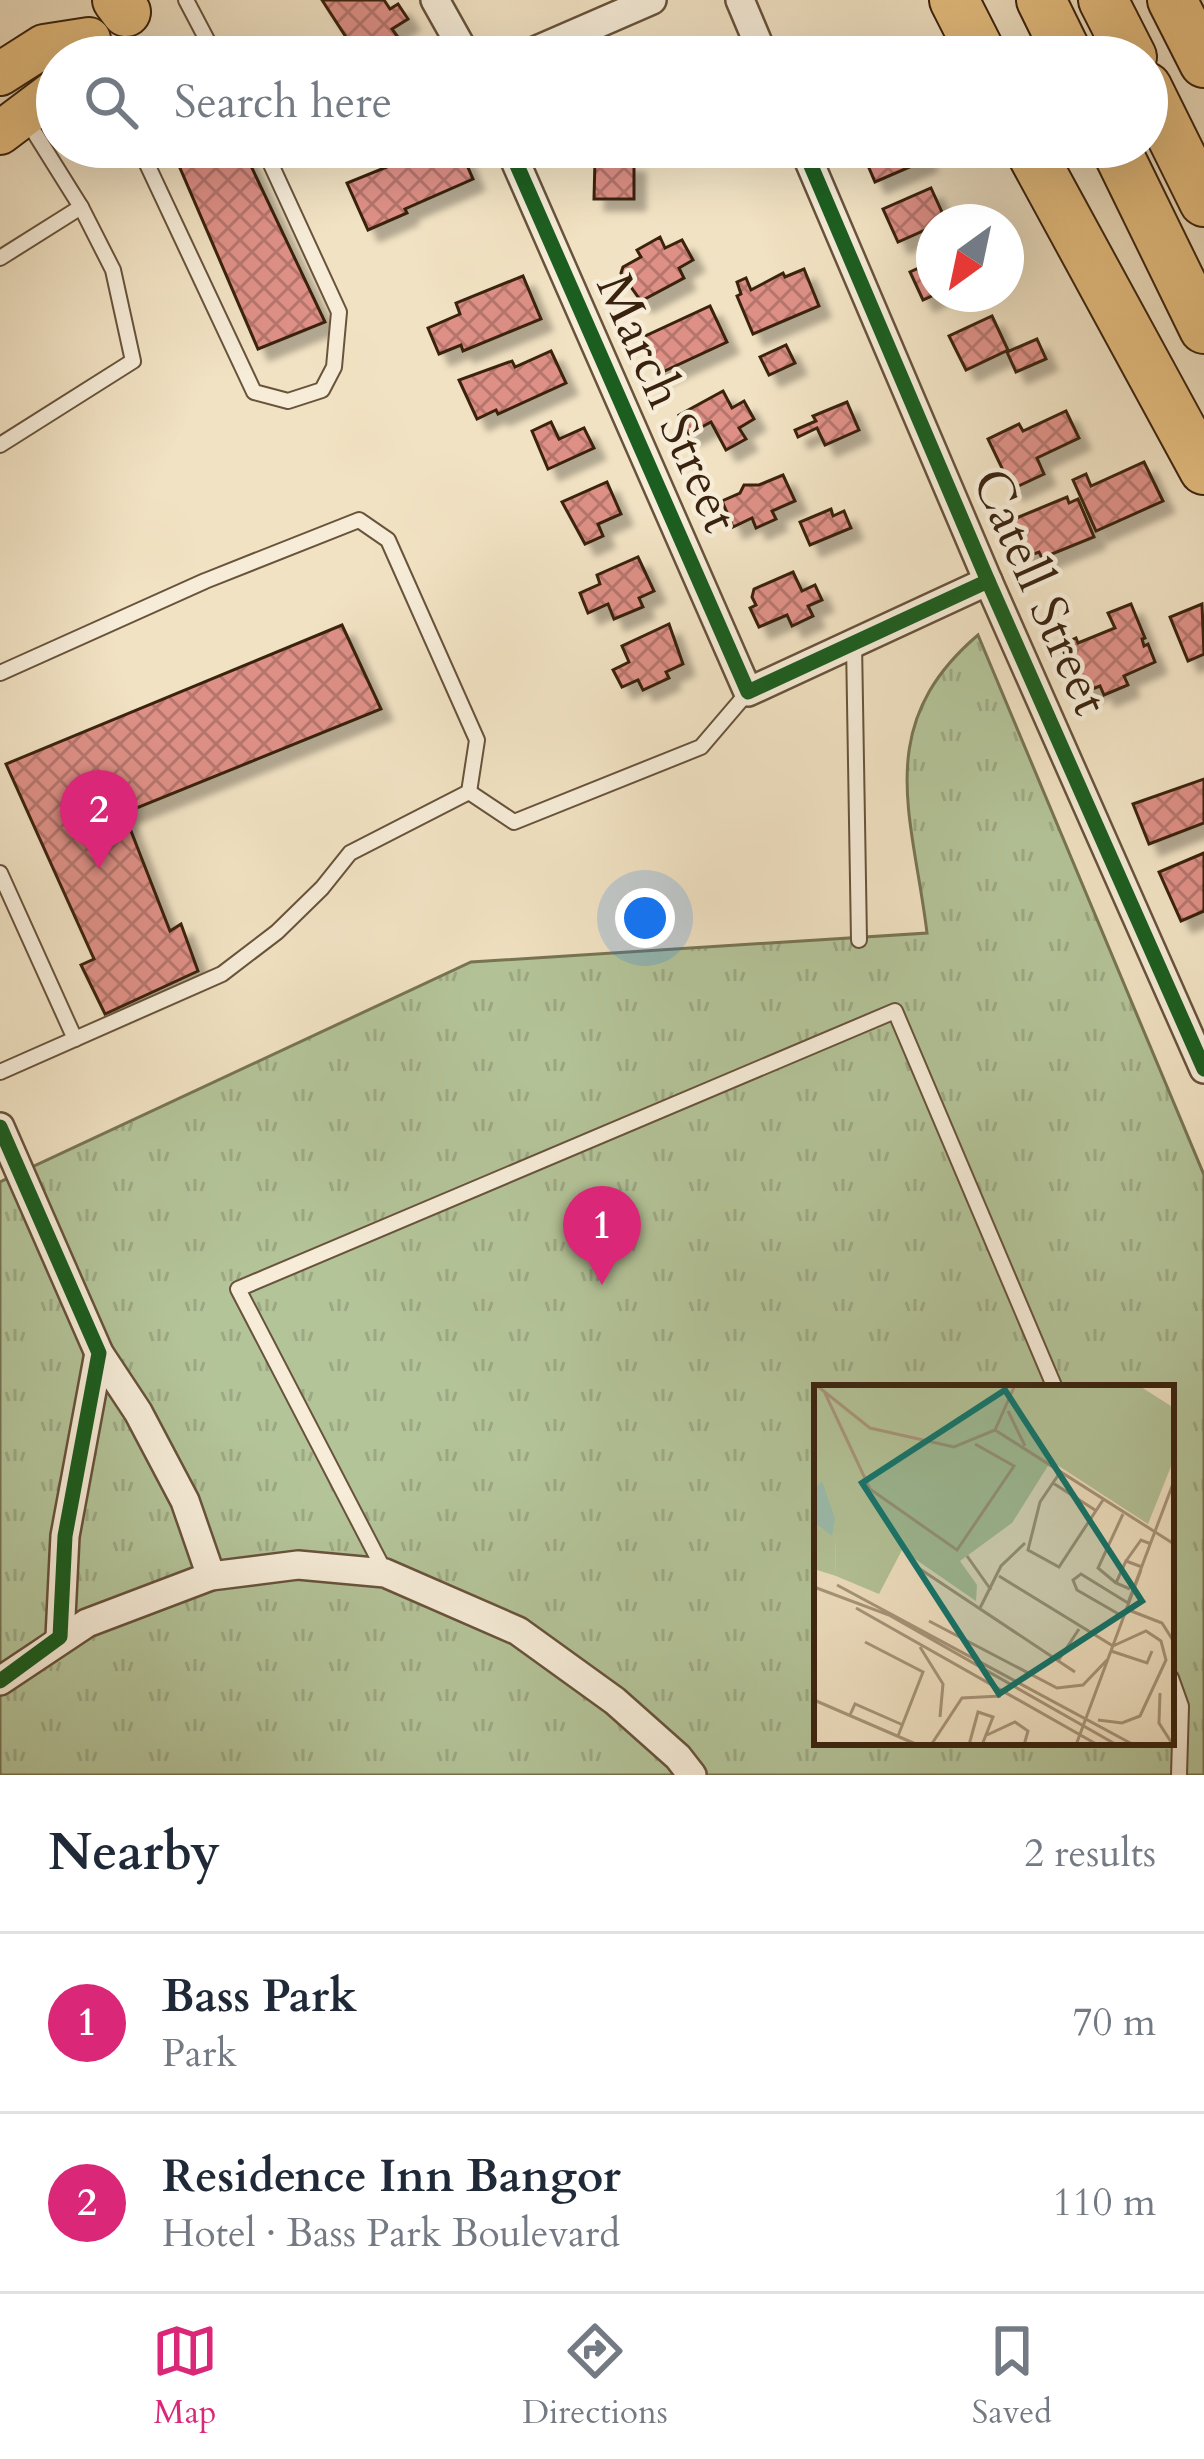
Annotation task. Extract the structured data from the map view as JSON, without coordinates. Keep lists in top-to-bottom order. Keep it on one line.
{"streets":{"street":["March Street","Catell Street"]},"north":"bottom left","page":{"search":"Search here","pins":["2","1"],"heading":["Nearby","2 results"],"list":[{"mark":"1","name":"Bass Park","note":"Park","value":"70 m"},{"mark":"2","name":"Residence Inn Bangor","note":"Hotel · Bass Park Boulevard","value":"110 m"}],"nav":["Map","Directions","Saved"]}}
